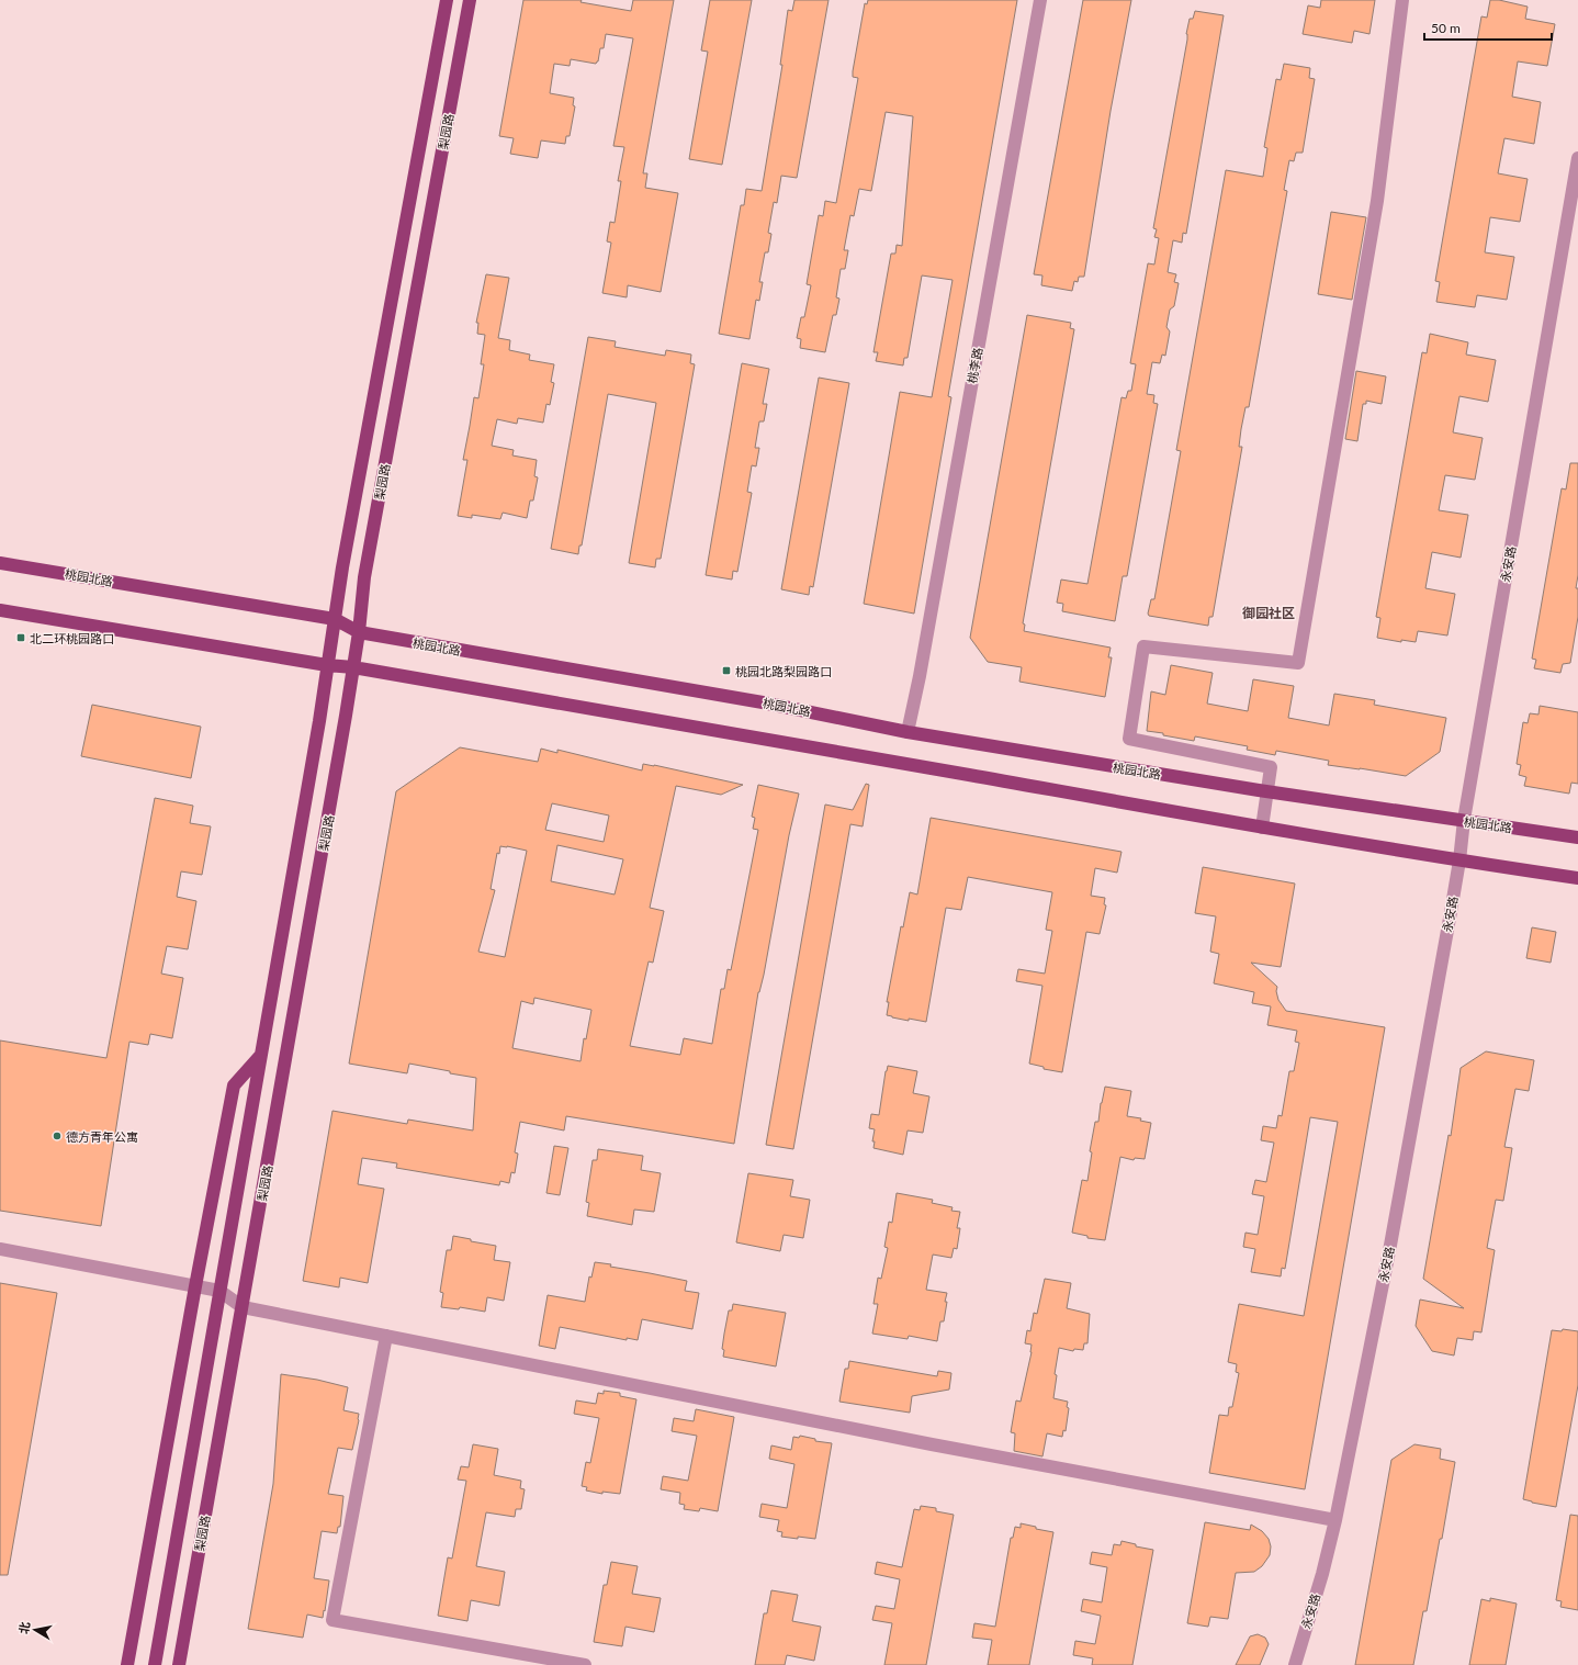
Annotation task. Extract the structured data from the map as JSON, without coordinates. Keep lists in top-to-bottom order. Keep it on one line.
{"streets":{"main road":["梨园路","桃园北路"],"street":["桃李路","永安路"]},"crossings":[["梨园路","桃园北路"],["桃李路","桃园北路"],["永安路","桃园北路"]],"districts":["御园社区"],"places":{"transit":["北二环桃园路口","桃园北路梨园路口"],"other":["德方青年公寓"]},"scale_bar":"50 m","north":"left"}
